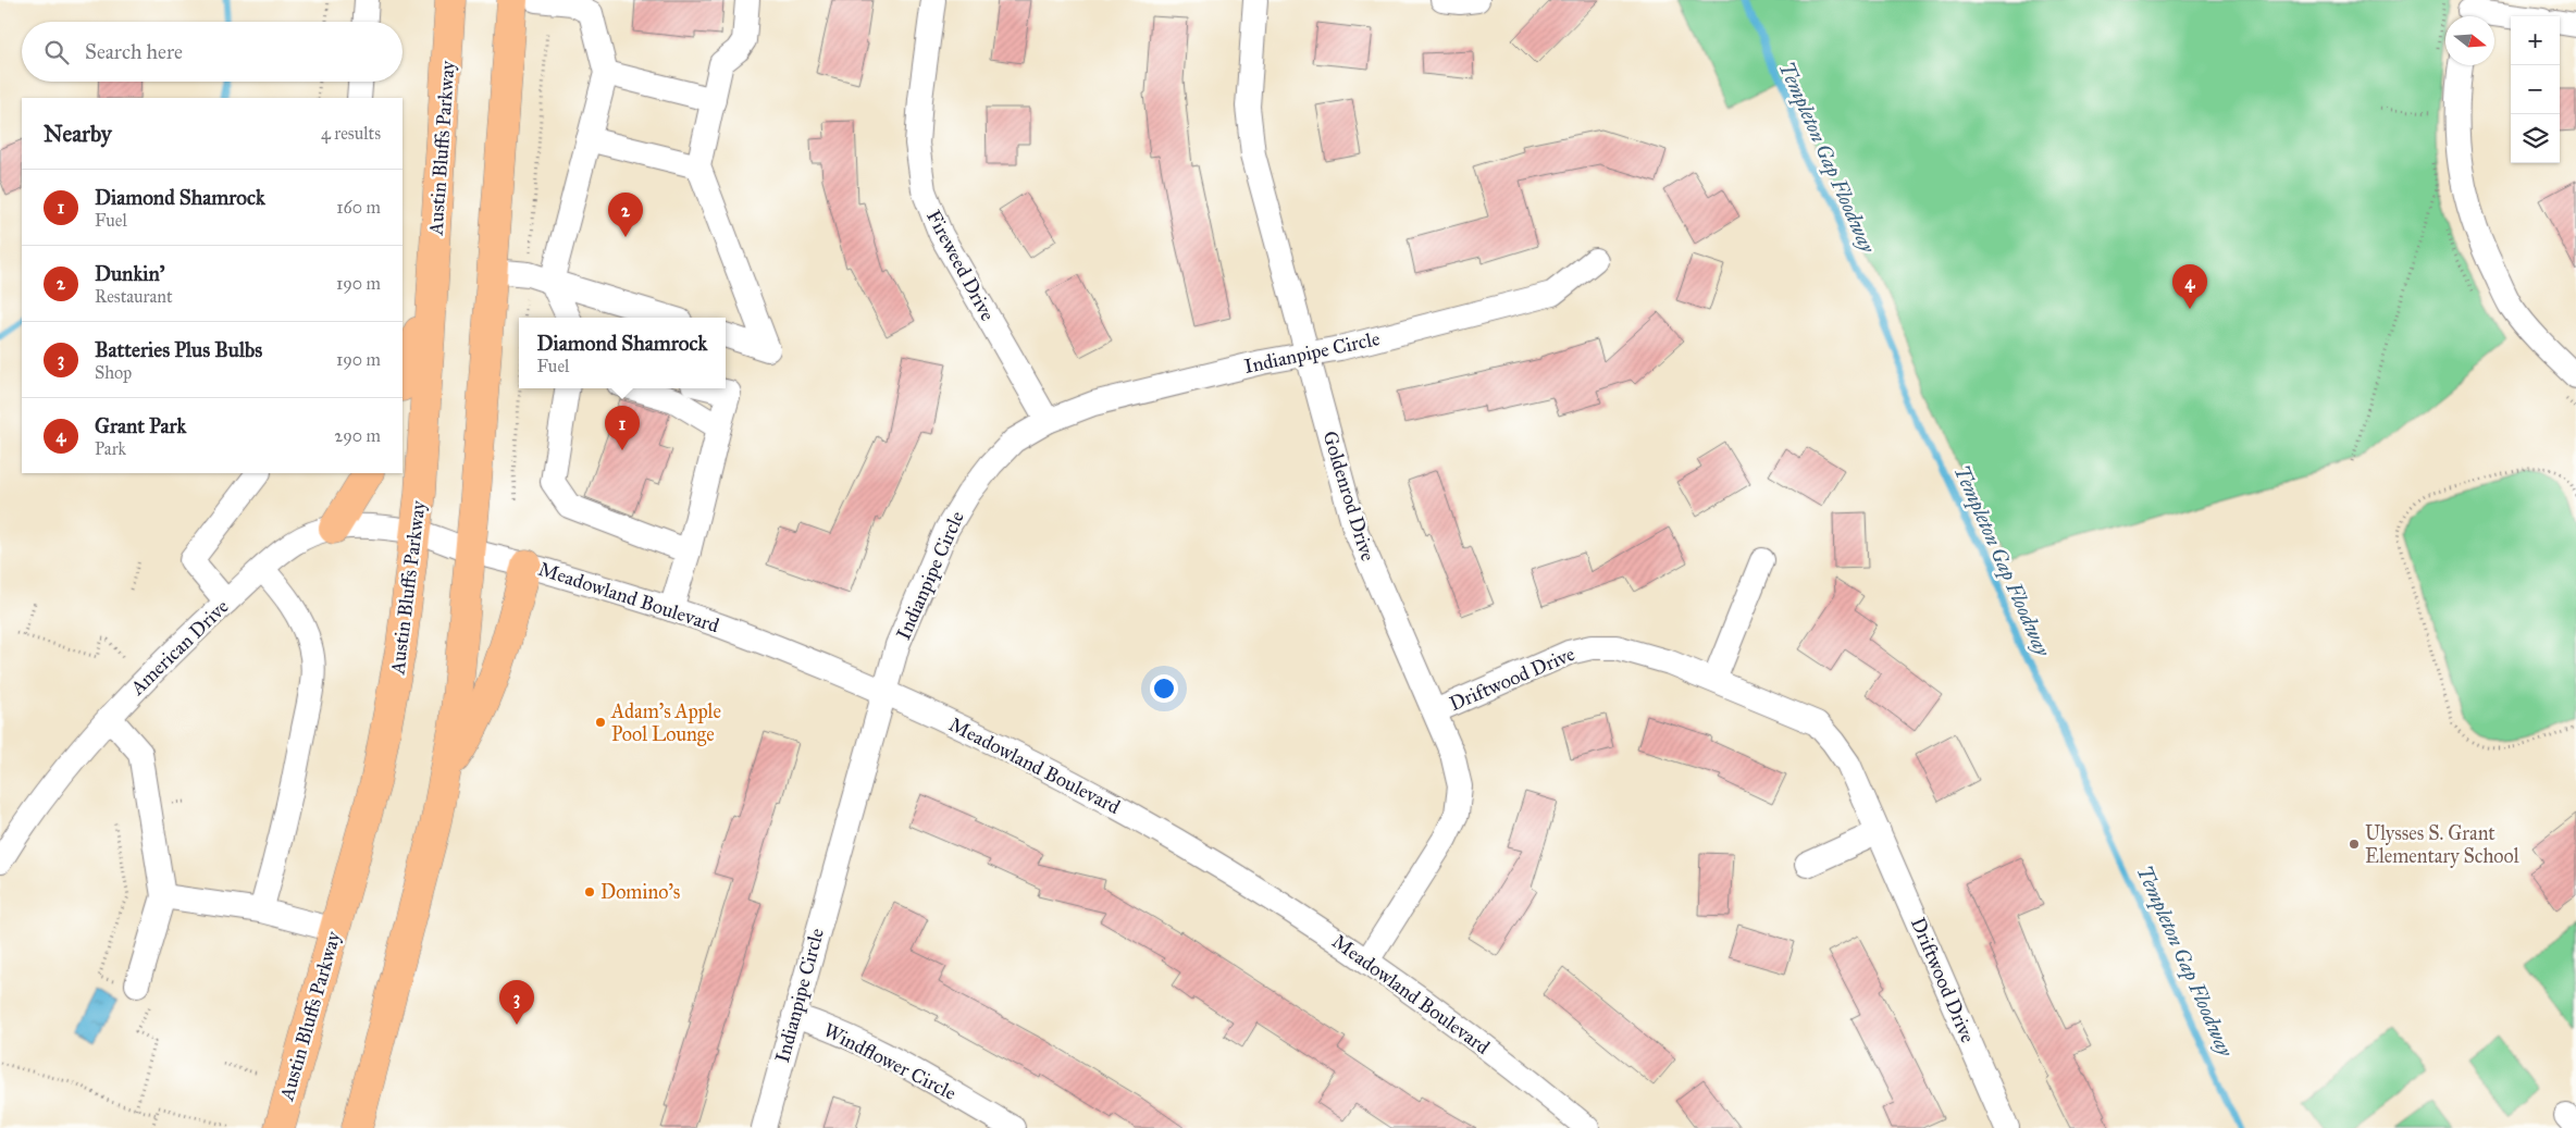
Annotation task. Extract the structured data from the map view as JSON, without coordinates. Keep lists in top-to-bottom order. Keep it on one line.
{"streets":{"main road":["Austin Bluffs Parkway"],"street":["Fireweed Drive","Indianpipe Circle","Goldenrod Drive","Meadowland Boulevard","American Drive","Driftwood Drive","Windflower Circle"]},"crossings":[["Austin Bluffs Parkway","Meadowland Boulevard"],["Austin Bluffs Parkway","American Drive"],["Fireweed Drive","Indianpipe Circle"],["Indianpipe Circle","Goldenrod Drive"],["Indianpipe Circle","Meadowland Boulevard"],["Indianpipe Circle","Windflower Circle"],["Goldenrod Drive","Meadowland Boulevard"],["Goldenrod Drive","Driftwood Drive"],["Meadowland Boulevard","American Drive"]],"water":["Templeton Gap Floodway"],"places":["Adam's Apple Pool Lounge","Ulysses S. Grant Elementary School","Domino's"],"north":"right","page":{"map_buttons":["+","−"],"search":"Search here","heading":["Nearby","4 results"],"list":[{"mark":"1","name":"Diamond Shamrock","note":"Fuel","value":"160 m"},{"mark":"2","name":"Dunkin'","note":"Restaurant","value":"190 m"},{"mark":"3","name":"Batteries Plus Bulbs","note":"Shop","value":"190 m"},{"mark":"4","name":"Grant Park","note":"Park","value":"290 m"}],"pins":["2","4","1","3"],"popup":["Diamond Shamrock","Fuel"]}}
